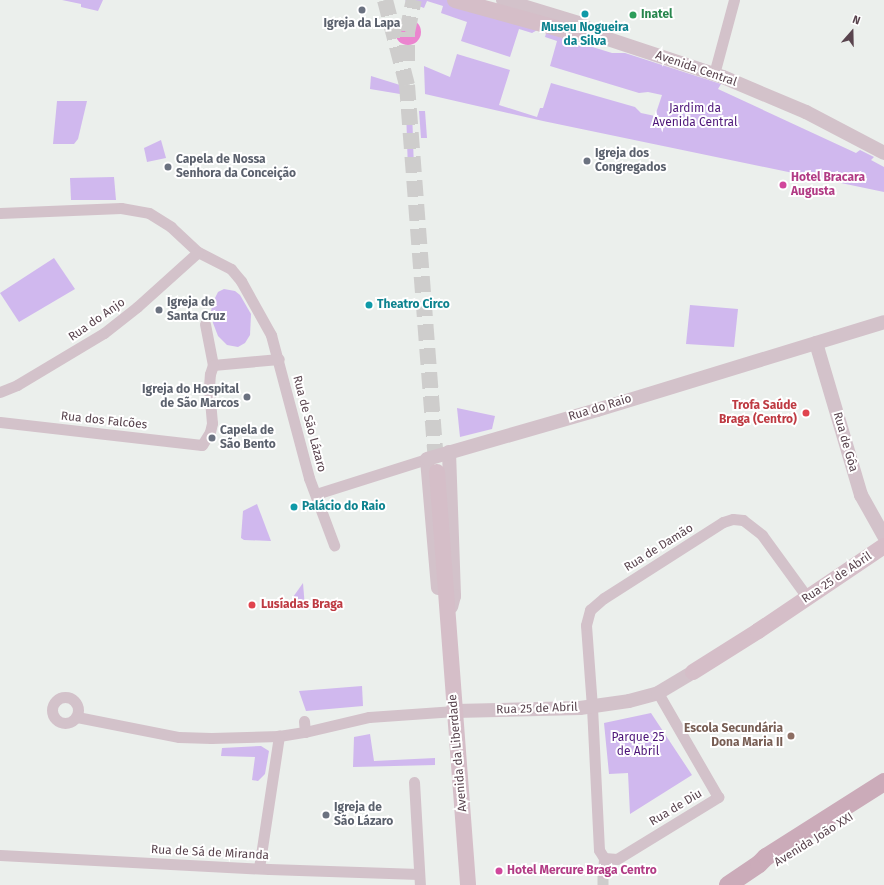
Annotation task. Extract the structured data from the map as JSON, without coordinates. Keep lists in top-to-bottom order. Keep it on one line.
{"streets":{"main road":["Rua 25 de Abril","Avenida da Liberdade","Avenida João XXI"],"street":["Avenida Central","Rua do Anjo","Rua do Raio","Rua dos Falcões","Rua de São Lázaro","Rua de Gôa","Rua de Damão","Rua de Diu","Rua de Sá de Miranda"]},"crossings":[["Rua do Anjo","Rua de São Lázaro"],["Rua do Raio","Rua de São Lázaro"],["Rua do Raio","Rua de Gôa"],["Rua do Raio","Avenida da Liberdade"],["Rua de Damão","Rua 25 de Abril"],["Rua 25 de Abril","Avenida da Liberdade"],["Rua 25 de Abril","Rua de Diu"]],"parks":["Jardim da Avenida Central","Parque 25 de Abril"],"places":["Igreja da Lapa","Museu Nogueira da Silva","Inatel","Igreja dos Congregados","Capela de Nossa Senhora da Conceição","Hotel Bracara Augusta","Theatro Circo","Igreja de Santa Cruz","Igreja do Hospital de São Marcos","Trofa Saúde Braga (Centro)","Capela de São Bento","Palácio do Raio","Lusíadas Braga","Escola Secundária Dona Maria II","Igreja de São Lázaro","Hotel Mercure Braga Centro"],"north":"top"}
